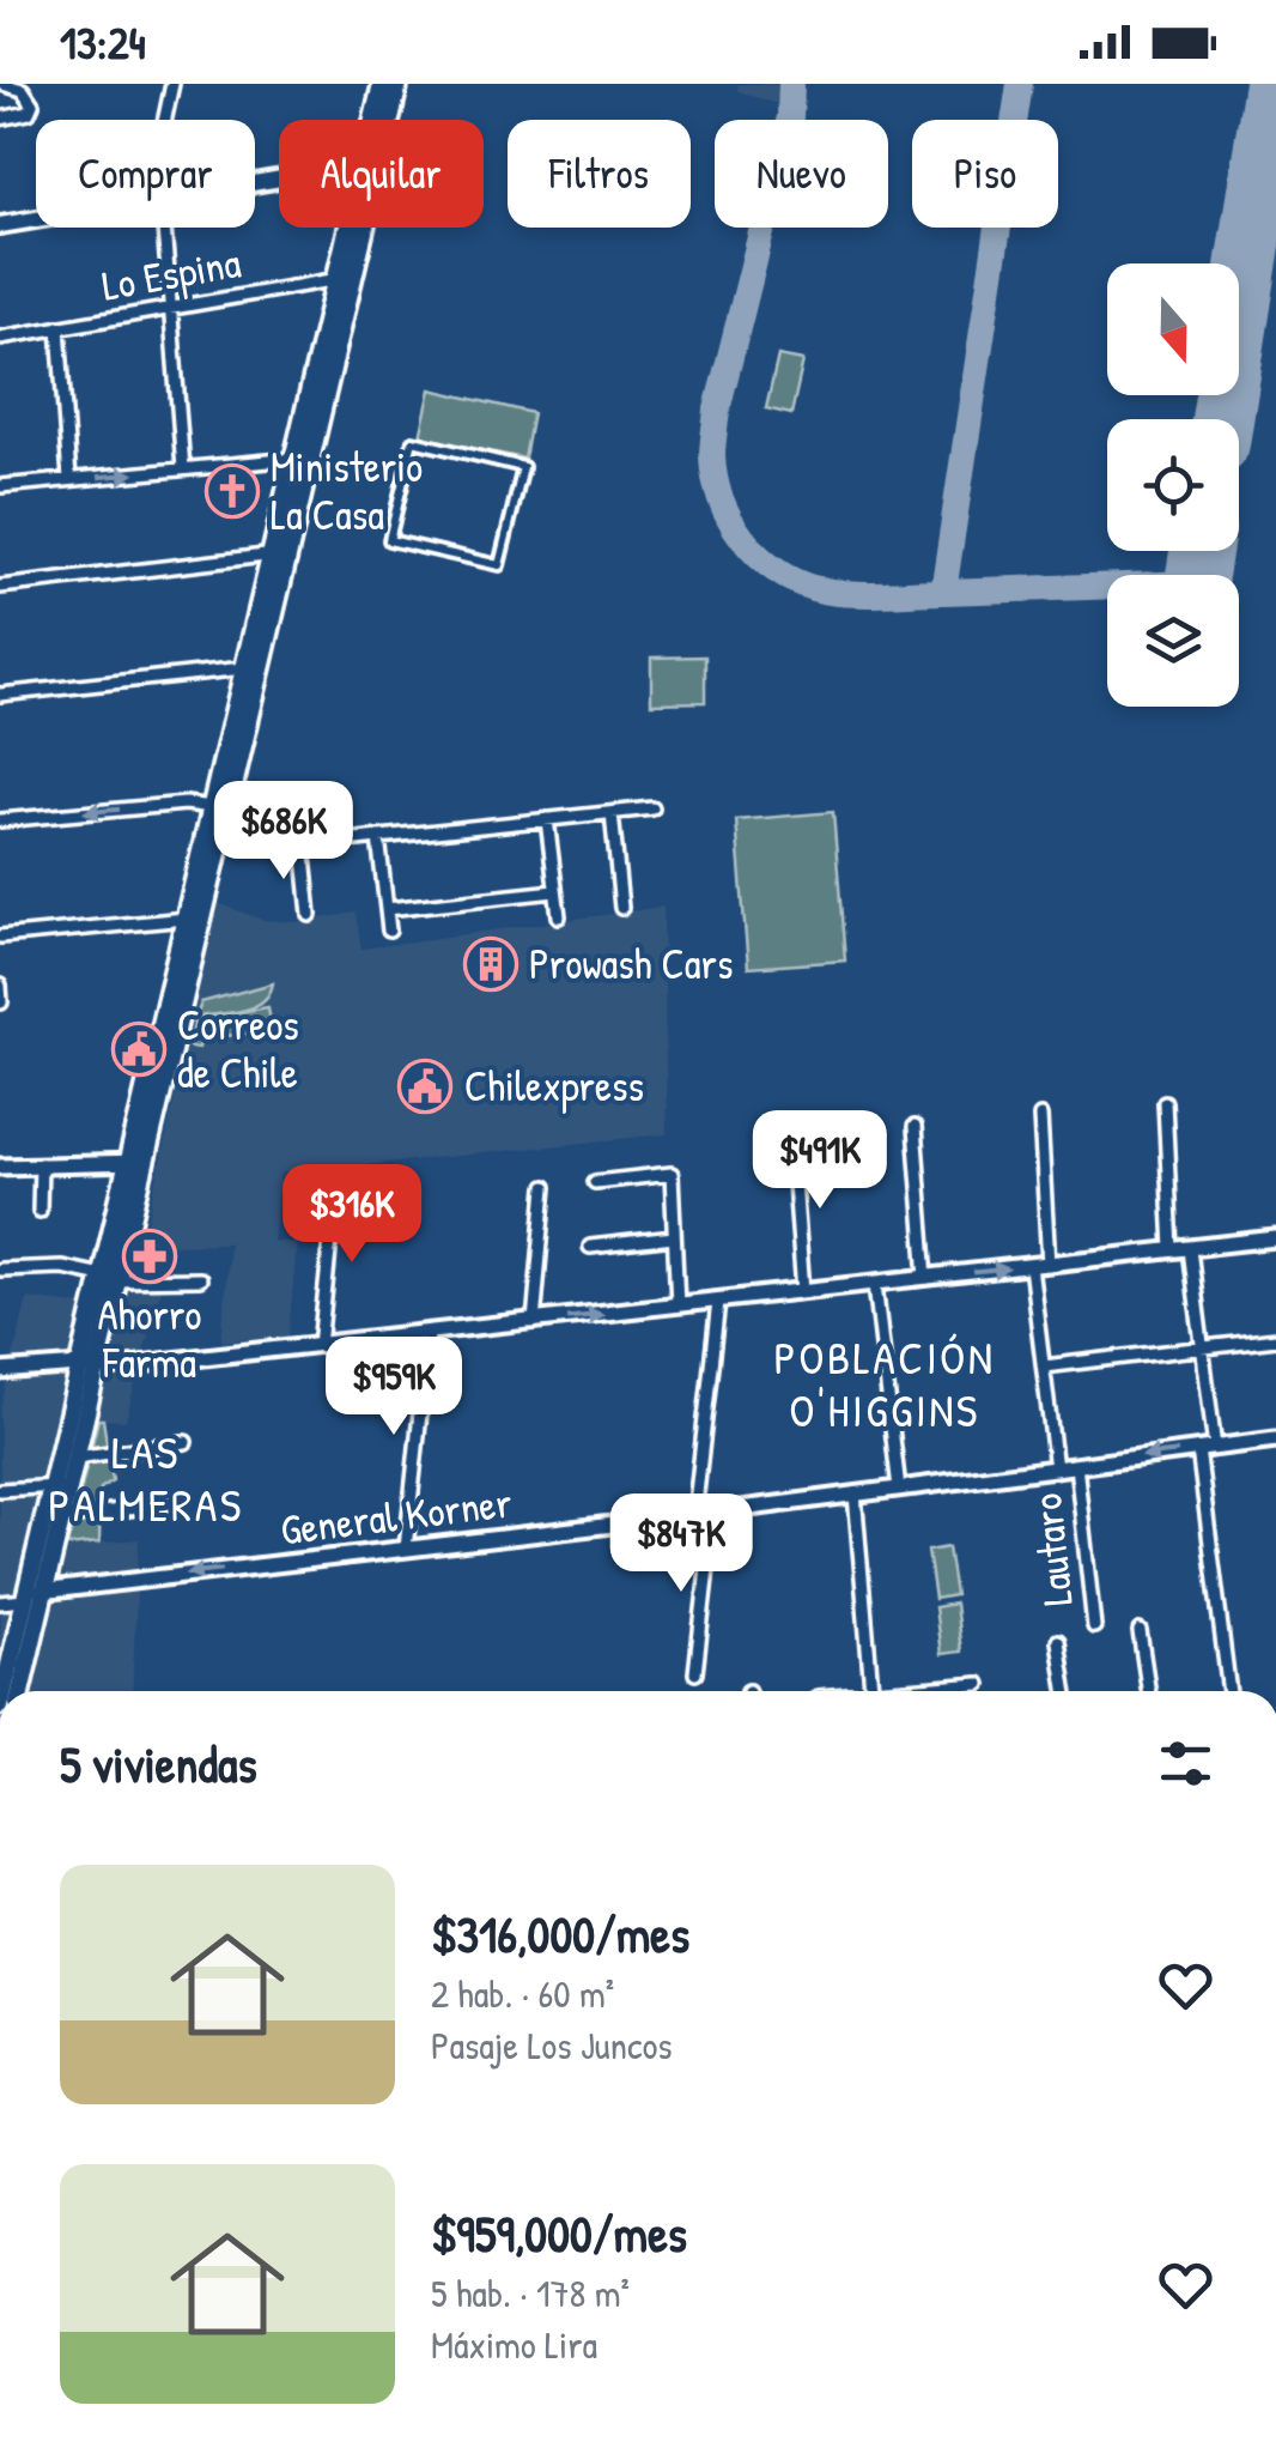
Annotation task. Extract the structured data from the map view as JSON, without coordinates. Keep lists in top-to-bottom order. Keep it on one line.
{"streets":{"street":["Lo Espina","General Korner","Lautaro"]},"crossings":[["General Korner","Lautaro"]],"districts":["POBLACIÓN O'HIGGINS","LAS PALMERAS"],"places":{"church":["Ministerio La Casa"],"building":["Prowash Cars"],"public building":["Correos de Chile","Chilexpress"],"pharmacy":["Ahorro Farma"]},"north":"bottom","page":{"status":"13:24","chip":["Comprar","Alquilar","Filtros","Nuevo","Piso"],"price":["$686K","$491K","$316K","$959K","$847K"],"heading":"5 viviendas","list":[{"name":"$316,000/mes","note":"2 hab. · 60 m² · Pasaje Los Juncos"},{"name":"$959,000/mes","note":"5 hab. · 178 m² · Máximo Lira"}]}}
